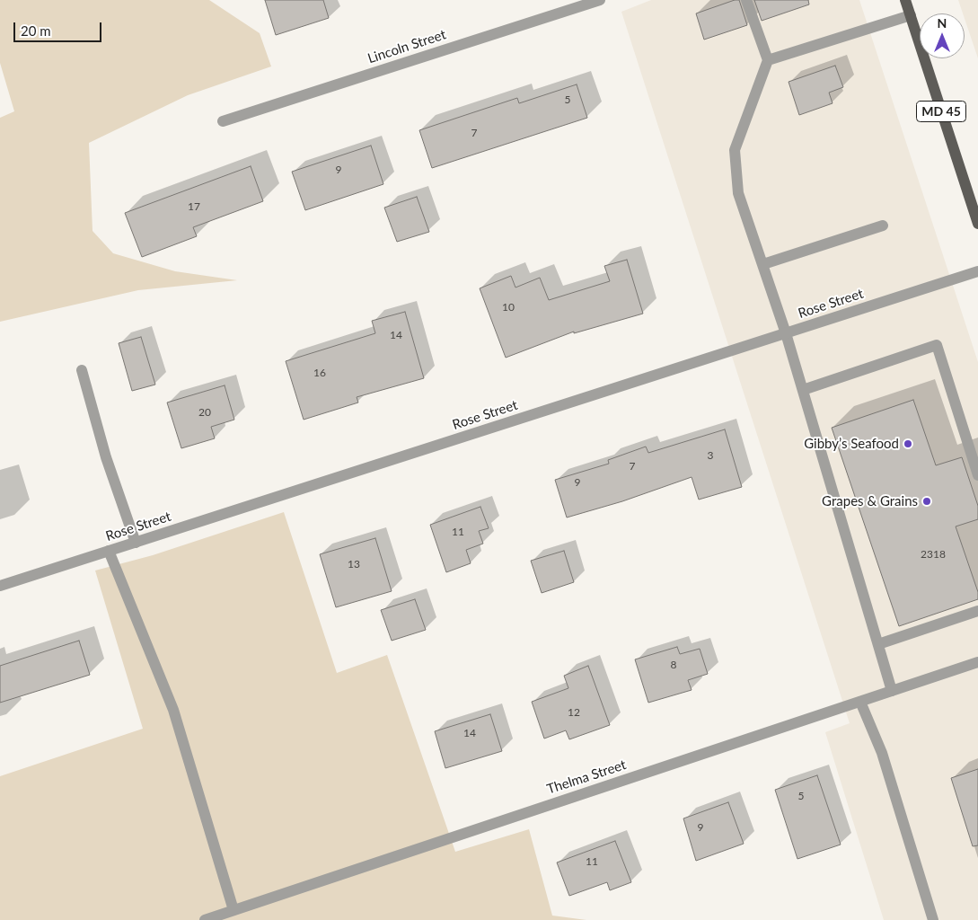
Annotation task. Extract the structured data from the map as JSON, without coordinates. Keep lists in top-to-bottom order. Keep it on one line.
{"streets":{"main road":["MD 45"],"street":["Lincoln Street","Rose Street","Thelma Street"]},"places":["Gibby’s Seafood","Grapes & Grains"],"house_numbers":["5","7","9","17","10","14","16","20","3","7","9","11","2318","13","8","12","14","5","9","11"],"scale_bar":"20 m","north":"top"}
